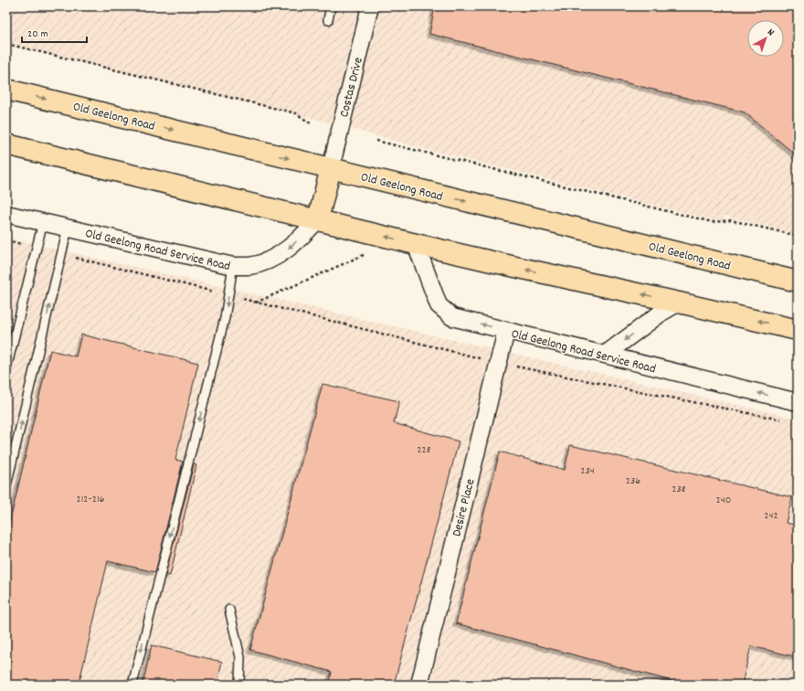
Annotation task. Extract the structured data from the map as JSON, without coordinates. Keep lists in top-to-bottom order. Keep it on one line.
{"streets":{"main road":["Old Geelong Road"],"street":["Costas Drive","Old Geelong Road Service Road","Desire Place"]},"crossings":[["Costas Drive","Old Geelong Road"],["Old Geelong Road Service Road","Desire Place"]],"one_way":["Old Geelong Road Service Road"],"house_numbers":["228","234","236","238","212-216","240","242"],"scale_bar":"20 m","north":"top right"}
